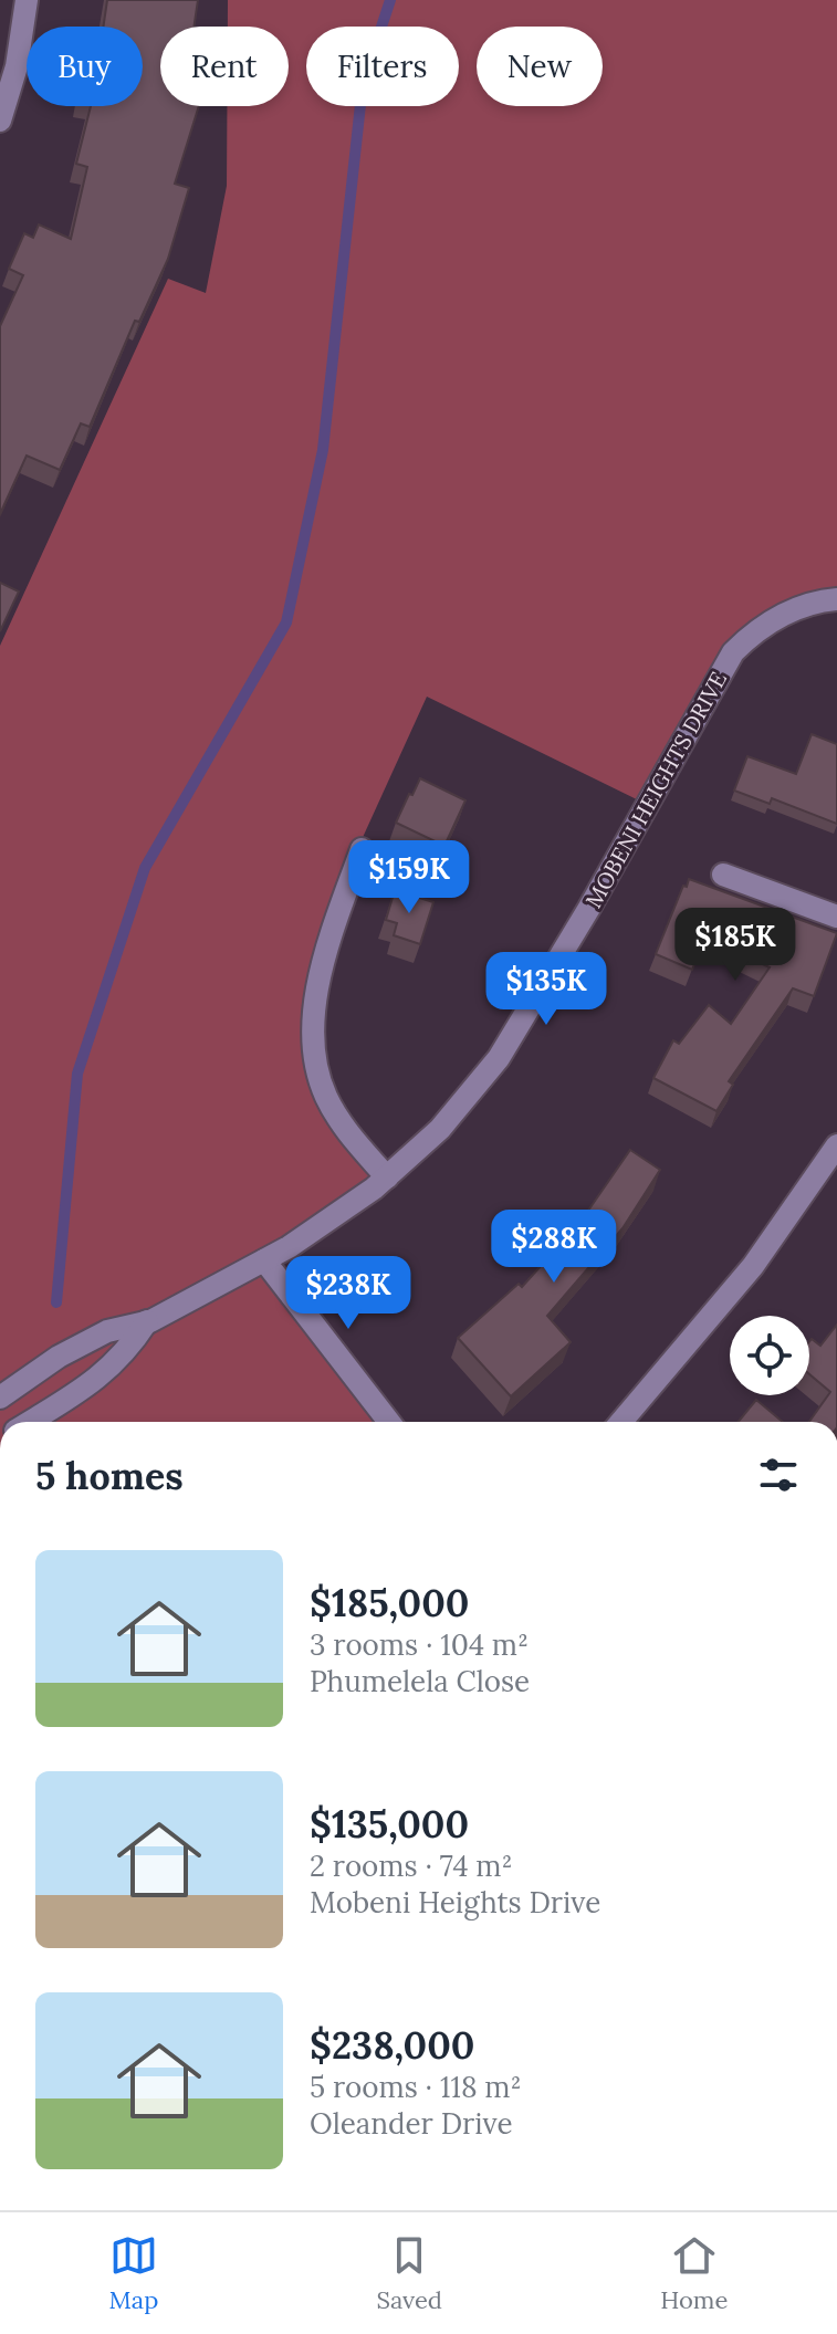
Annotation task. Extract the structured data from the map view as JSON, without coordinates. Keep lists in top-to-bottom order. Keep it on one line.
{"streets":{"street":["MOBENI HEIGHTS DRIVE"]},"page":{"chip":["Buy","Rent","Filters","New"],"price":["$159K","$185K","$135K","$288K","$238K"],"heading":"5 homes","list":[{"name":"$185,000","note":"3 rooms · 104 m² · Phumelela Close"},{"name":"$135,000","note":"2 rooms · 74 m² · Mobeni Heights Drive"},{"name":"$238,000","note":"5 rooms · 118 m² · Oleander Drive"}],"tabs":["Map","Saved","Home"]}}
